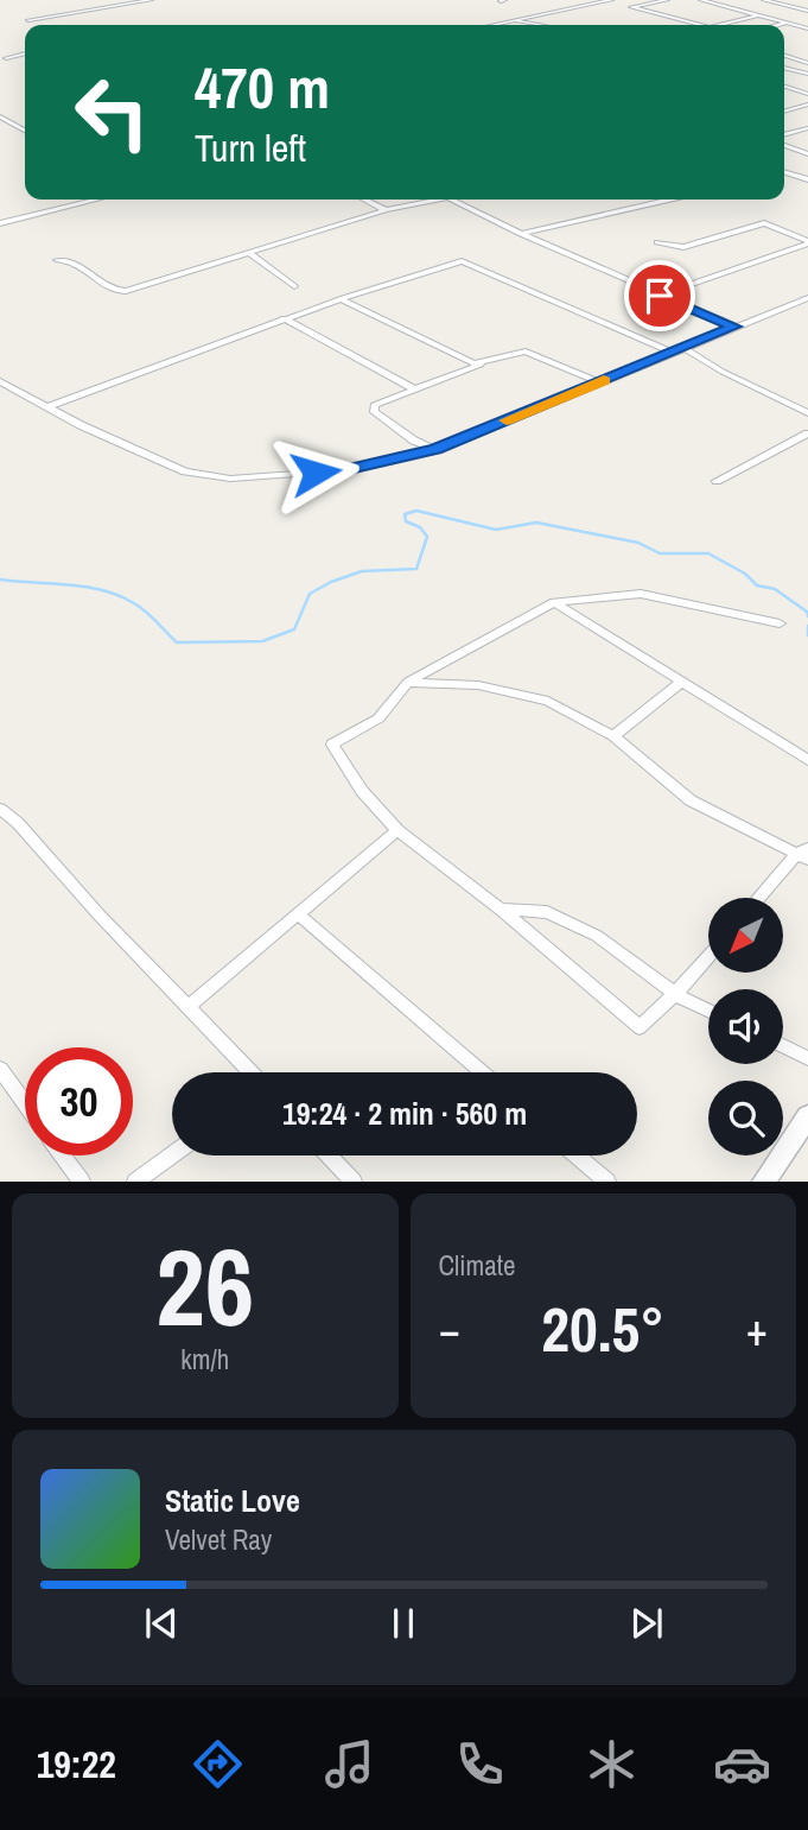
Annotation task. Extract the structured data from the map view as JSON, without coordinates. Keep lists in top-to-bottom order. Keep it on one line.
{"north":"bottom left","page":{"turn":["470 m","Turn left"],"limit":"30","trip":"19:24 · 2 min · 560 m","tile":[["26","km/h"],"Climate"],"heat":["−","20.5°","+"],"song":["Static Love","Velvet Ray"],"tabs":"19:22"}}
